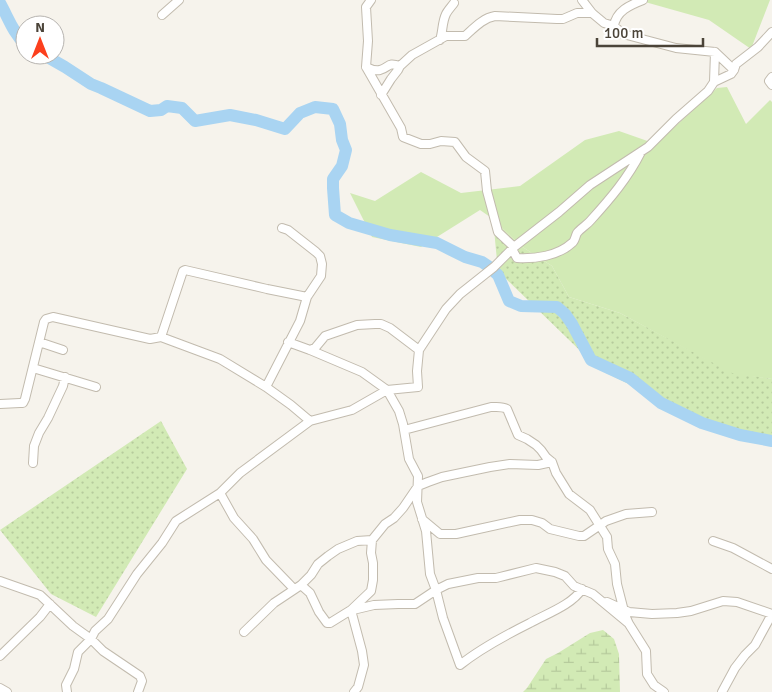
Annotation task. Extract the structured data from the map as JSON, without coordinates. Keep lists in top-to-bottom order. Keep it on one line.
{"scale_bar":"100 m","north":"top"}
